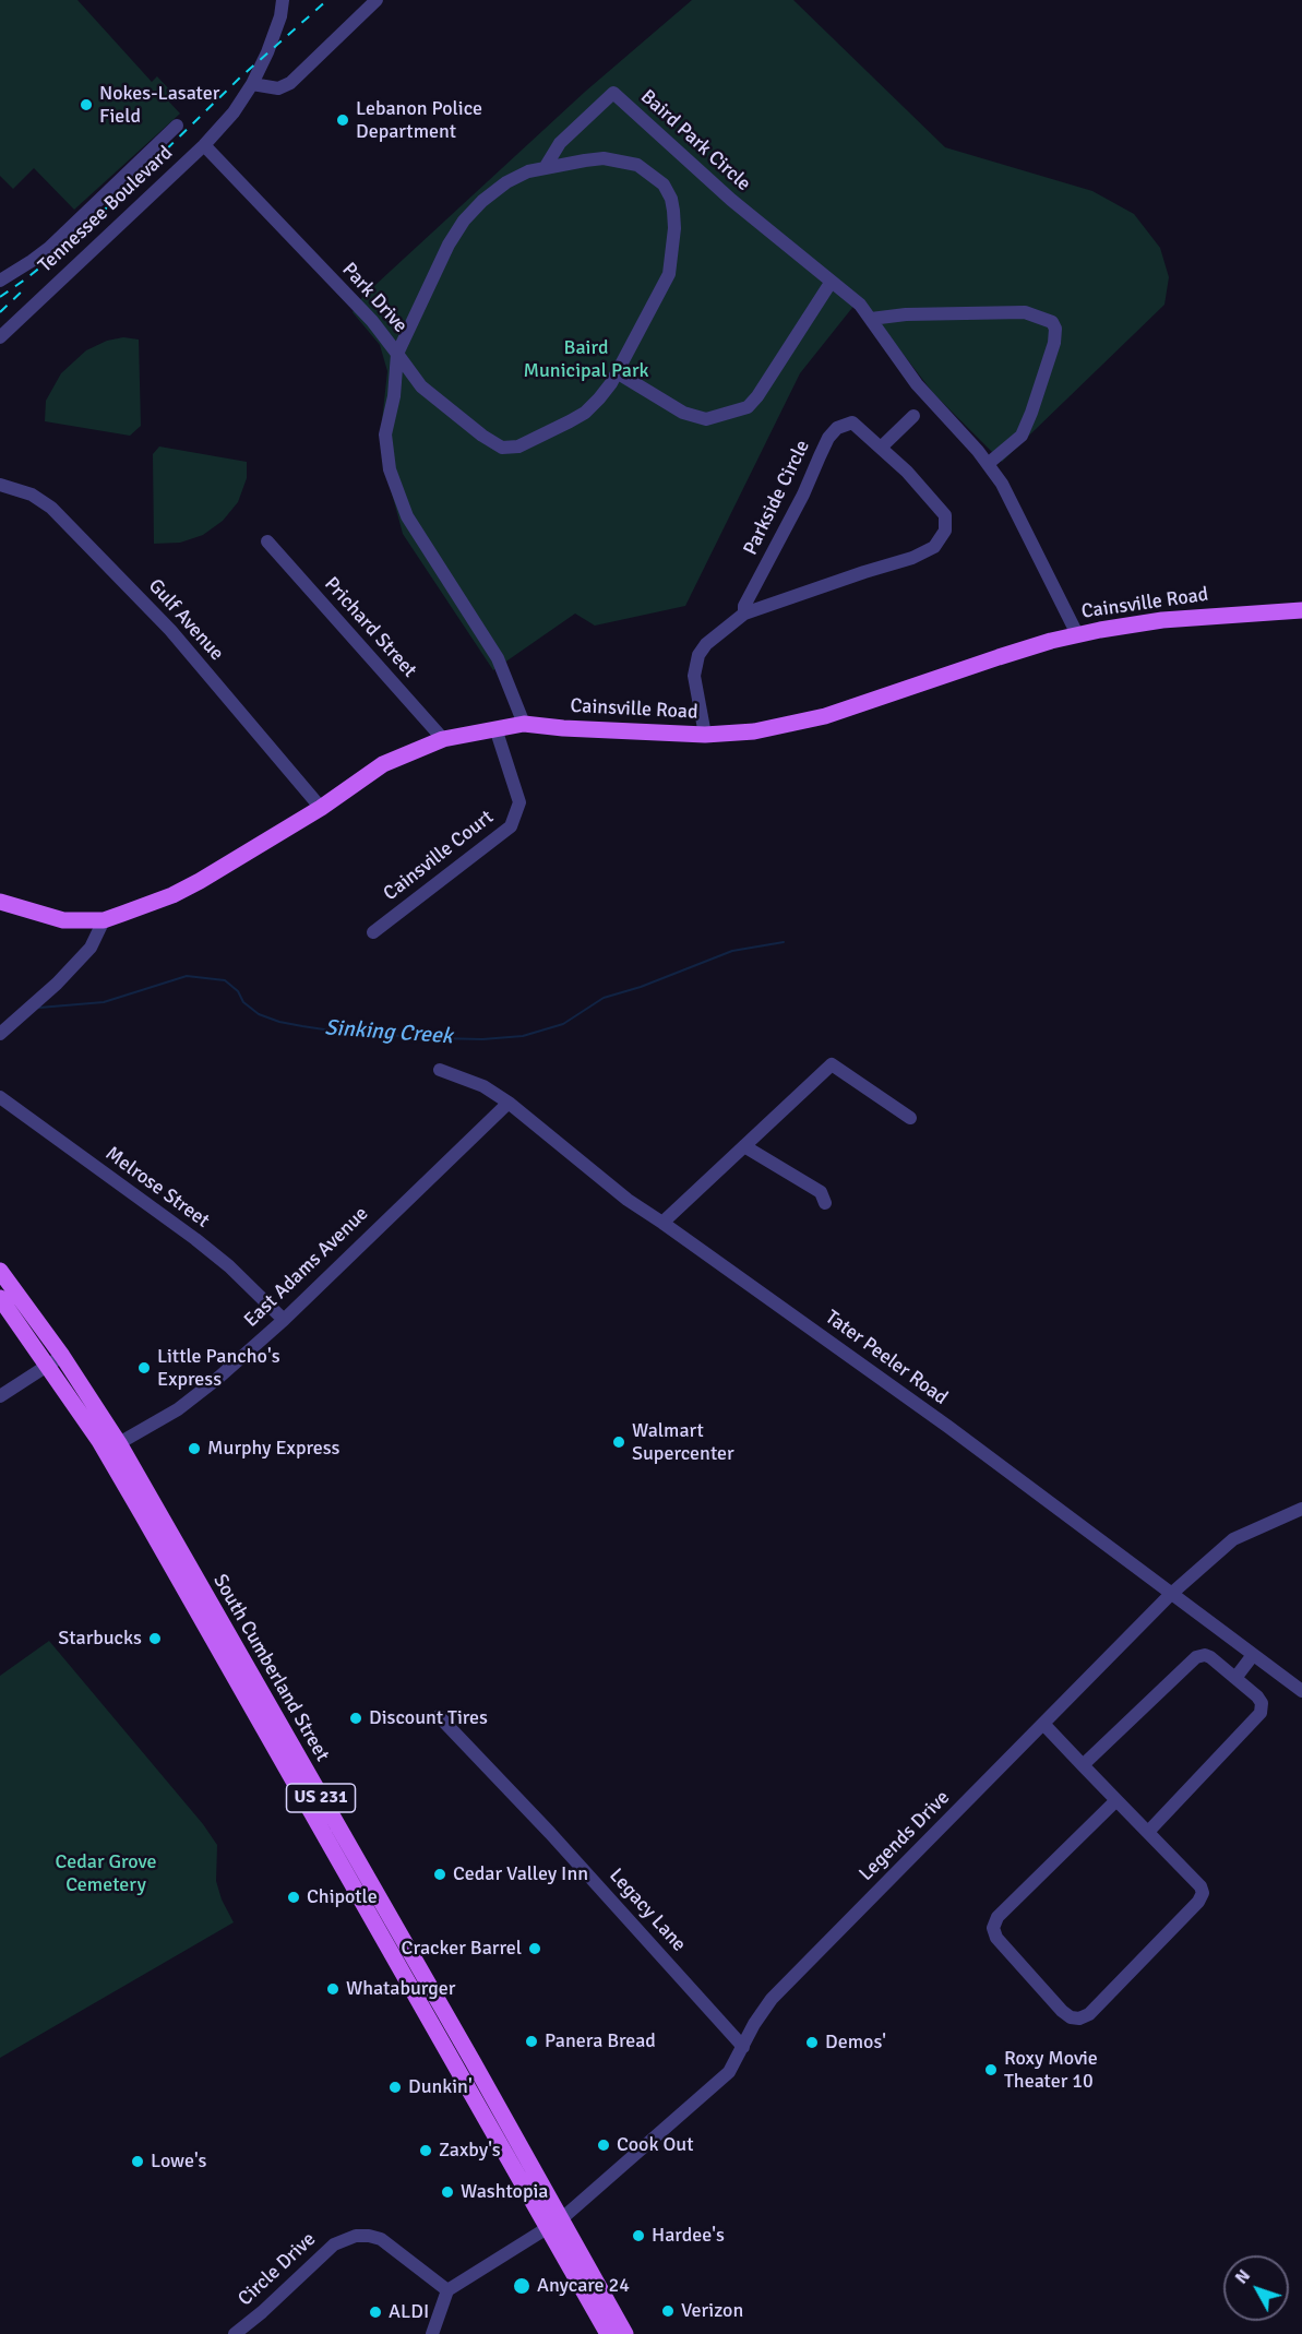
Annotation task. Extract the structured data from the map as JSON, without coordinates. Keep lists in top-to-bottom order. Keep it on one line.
{"streets":{"main road":["Cainsville Road","South Cumberland Street","US 231"],"street":["Baird Park Circle","Tennessee Boulevard","Park Drive","Parkside Circle","Gulf Avenue","Prichard Street","Cainsville Court","Melrose Street","East Adams Avenue","Tater Peeler Road","Legends Drive","Legacy Lane","Circle Drive"]},"crossings":[["Baird Park Circle","Cainsville Road"],["Tennessee Boulevard","Park Drive"],["Park Drive","Cainsville Road"],["Parkside Circle","Cainsville Road"],["Cainsville Road","Gulf Avenue"],["Cainsville Road","Prichard Street"],["Cainsville Road","Cainsville Court"],["Melrose Street","East Adams Avenue"],["East Adams Avenue","Tater Peeler Road"],["East Adams Avenue","South Cumberland Street"],["Tater Peeler Road","Legends Drive"],["South Cumberland Street","Legends Drive"],["Legends Drive","Legacy Lane"],["Legends Drive","Circle Drive"]],"water":["Sinking Creek"],"parks":["Baird Municipal Park","Cedar Grove Cemetery"],"places":["Nokes-Lasater Field","Lebanon Police Department","Little Pancho's Express","Walmart Supercenter","Murphy Express","Starbucks","Discount Tires","Cedar Valley Inn","Chipotle","Cracker Barrel","Whataburger","Panera Bread","Demos'","Roxy Movie Theater 10","Dunkin'","Cook Out","Zaxby's","Lowe's","Washtopia","Hardee's","Anycare 24","Verizon","ALDI"],"north":"top left"}
